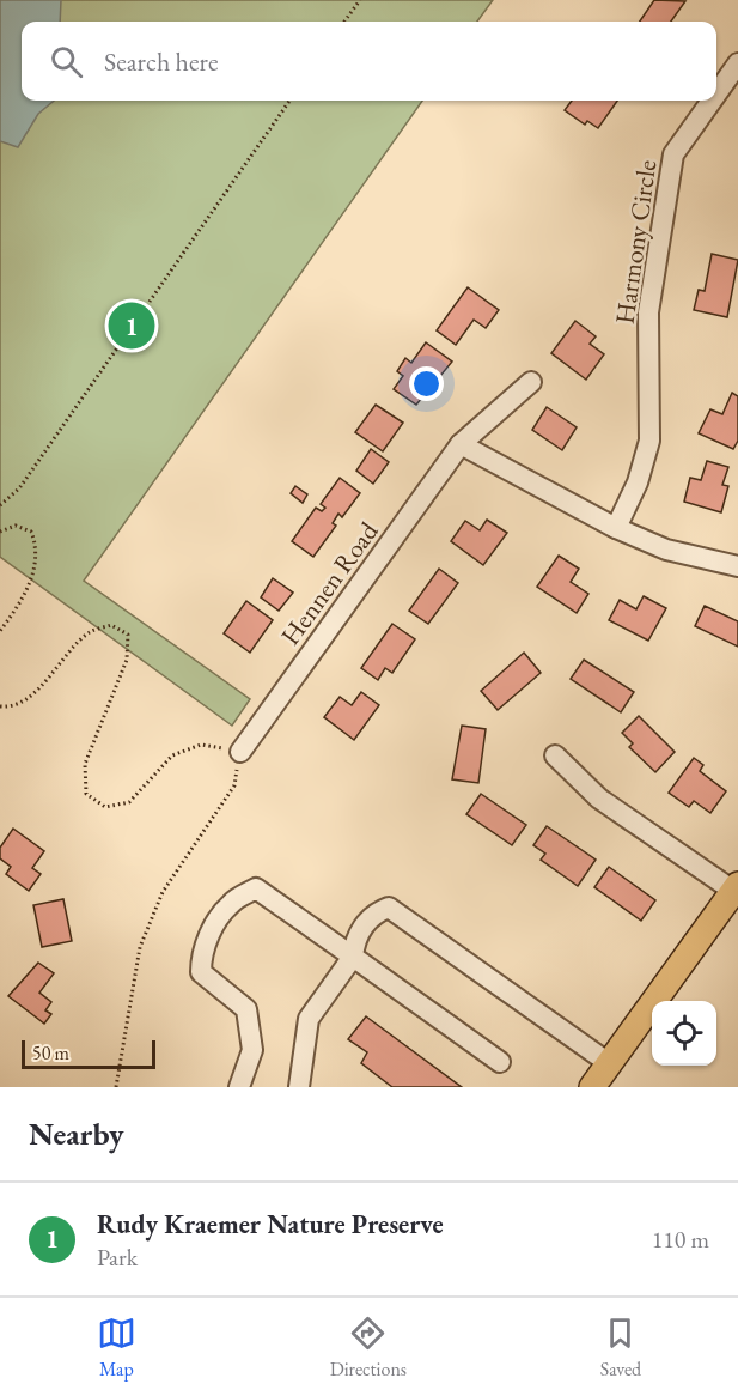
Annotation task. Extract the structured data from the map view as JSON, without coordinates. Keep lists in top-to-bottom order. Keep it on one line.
{"streets":{"street":["Harmony Circle","Hennen Road"]},"scale_bar":"50 m","page":{"search":"Search here","pins":"1","scale":"50 m","heading":"Nearby","list":[{"mark":"1","name":"Rudy Kraemer Nature Preserve","note":"Park","value":"110 m"}],"nav":["Map","Directions","Saved"]}}
